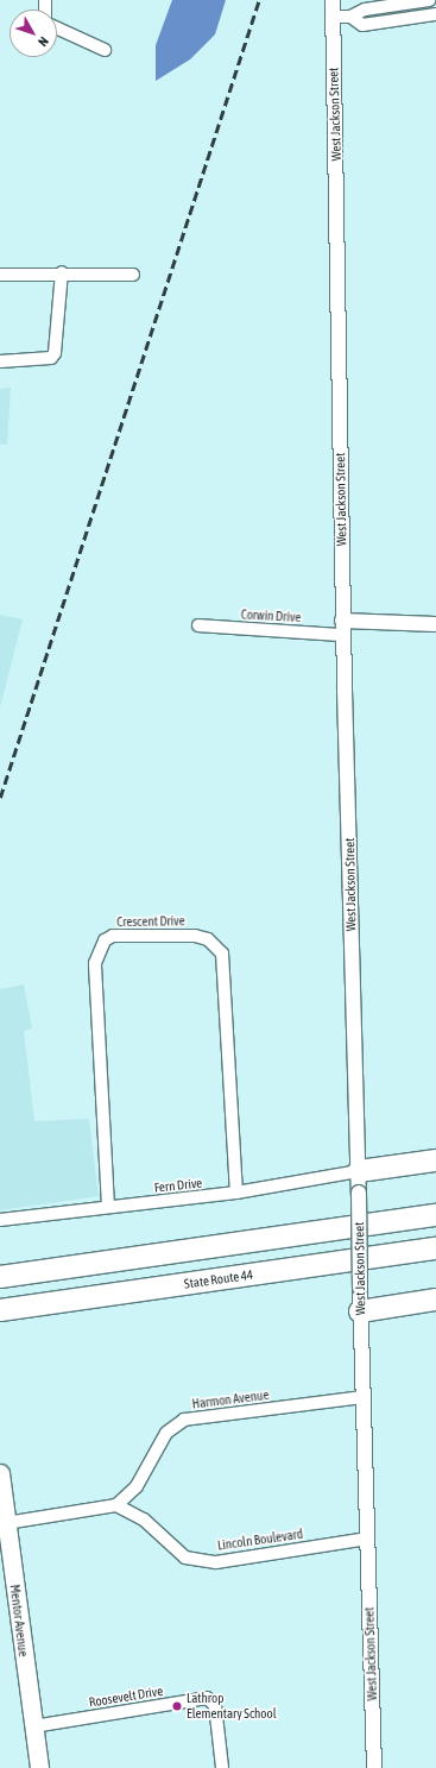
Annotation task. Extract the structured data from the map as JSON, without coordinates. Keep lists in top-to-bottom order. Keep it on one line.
{"streets":{"highway":["State Route 44"],"main road":["Mentor Avenue"],"street":["West Jackson Street","Corwin Drive","Crescent Drive","Fern Drive","Harmon Avenue","Lincoln Boulevard","Roosevelt Drive"]},"crossings":[["West Jackson Street","Corwin Drive"],["West Jackson Street","Fern Drive"],["West Jackson Street","Harmon Avenue"],["West Jackson Street","Lincoln Boulevard"],["Crescent Drive","Fern Drive"],["Harmon Avenue","Lincoln Boulevard"],["Mentor Avenue","Roosevelt Drive"]],"places":["Lathrop Elementary School"],"north":"bottom right"}
